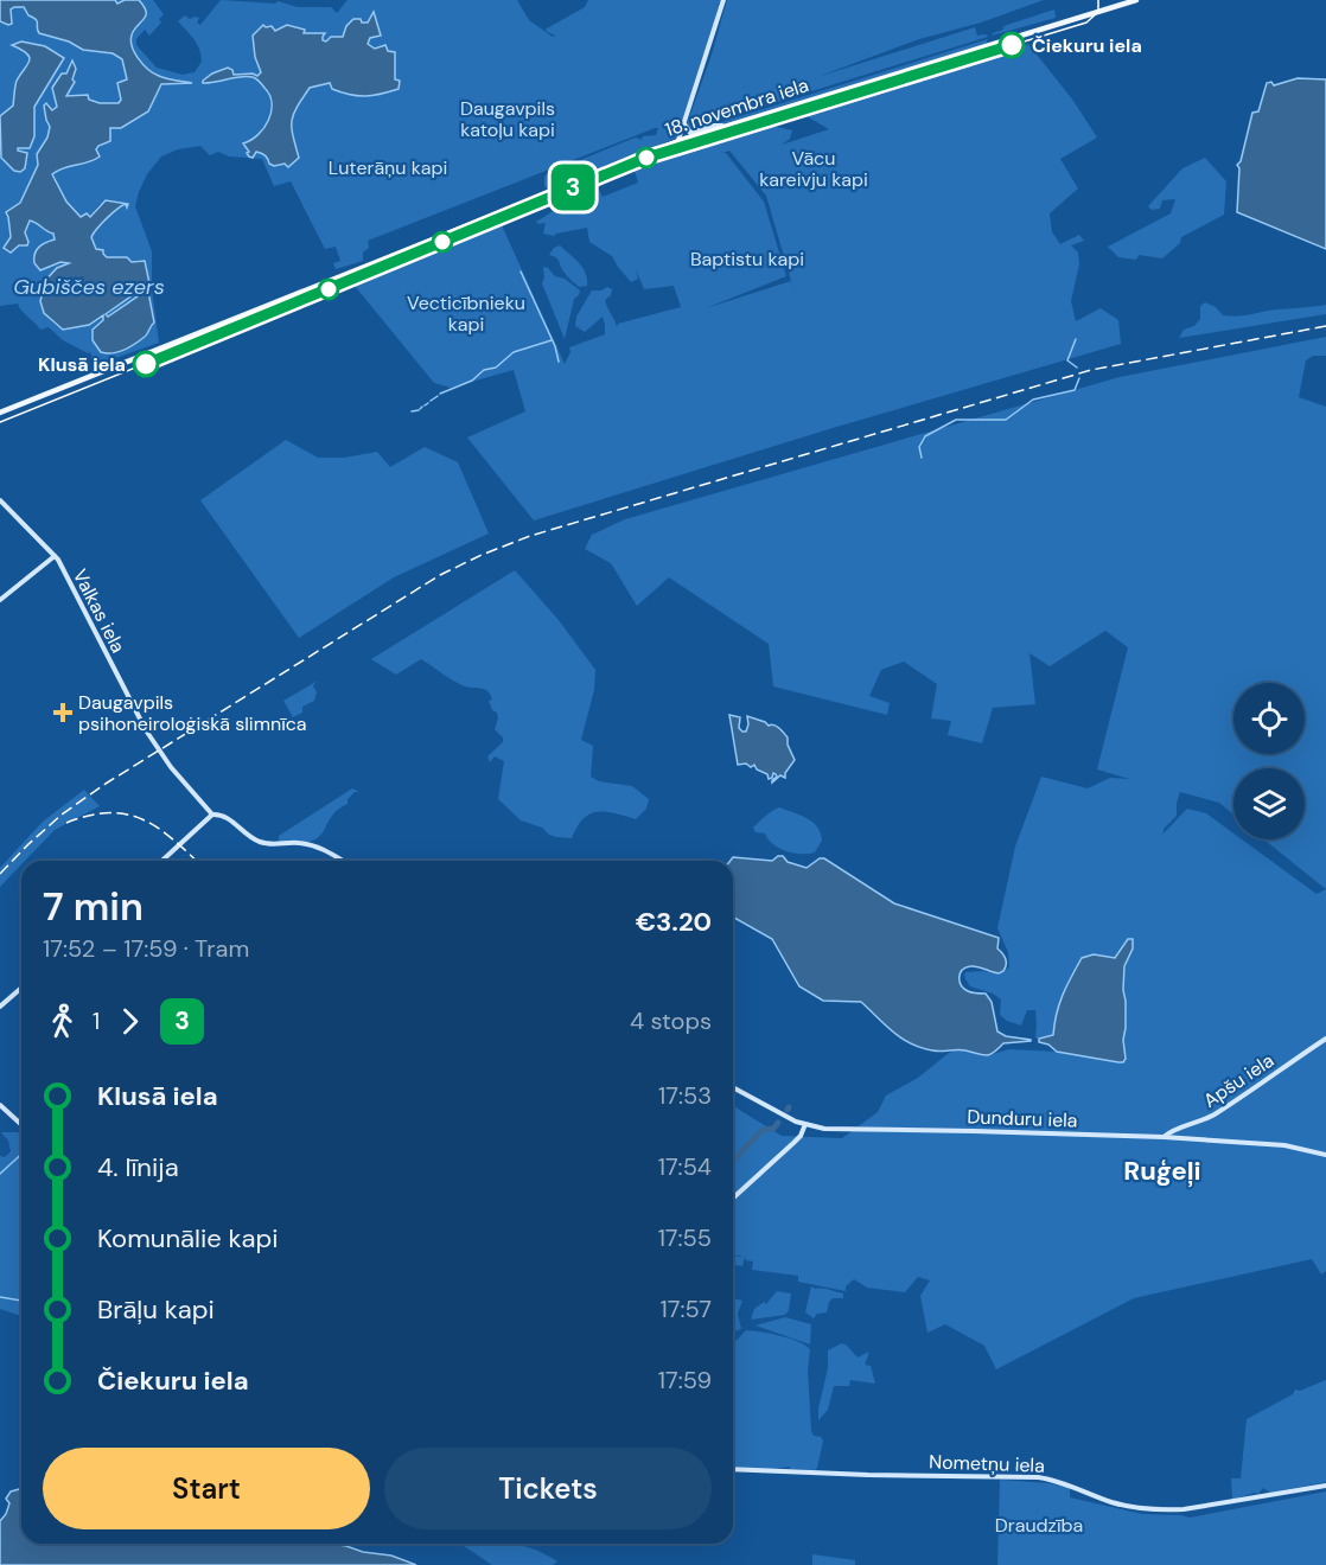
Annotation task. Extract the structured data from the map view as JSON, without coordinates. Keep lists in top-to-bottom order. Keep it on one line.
{"streets":{"main road":["18. novembra iela"],"street":["Valkas iela","Apšu iela","Dunduru iela","Nometņu iela"]},"crossings":[["Apšu iela","Dunduru iela"]],"districts":["Ruģeļi"],"water":["Gubiščes ezers"],"parks":["Daugavpils katoļu kapi","Vācu kareivju kapi","Luterāņu kapi","Baptistu kapi","Vecticībnieku kapi","Draudzība"],"places":{"other":["Čiekuru iela","Klusā iela"],"health":["Daugavpils psihoneiroloģiskā slimnīca"]},"lines":["tram line 3"],"page":{"on_map":"3","heading":["7 min","17:52 – 17:59 · Tram","€3.20"],"legs":["1","3","4 stops"],"list":[{"name":"Klusā iela","value":"17:53"},{"name":"4. līnija","value":"17:54"},{"name":"Komunālie kapi","value":"17:55"},{"name":"Brāļu kapi","value":"17:57"},{"name":"Čiekuru iela","value":"17:59"}],"buttons":["Start","Tickets"]}}
